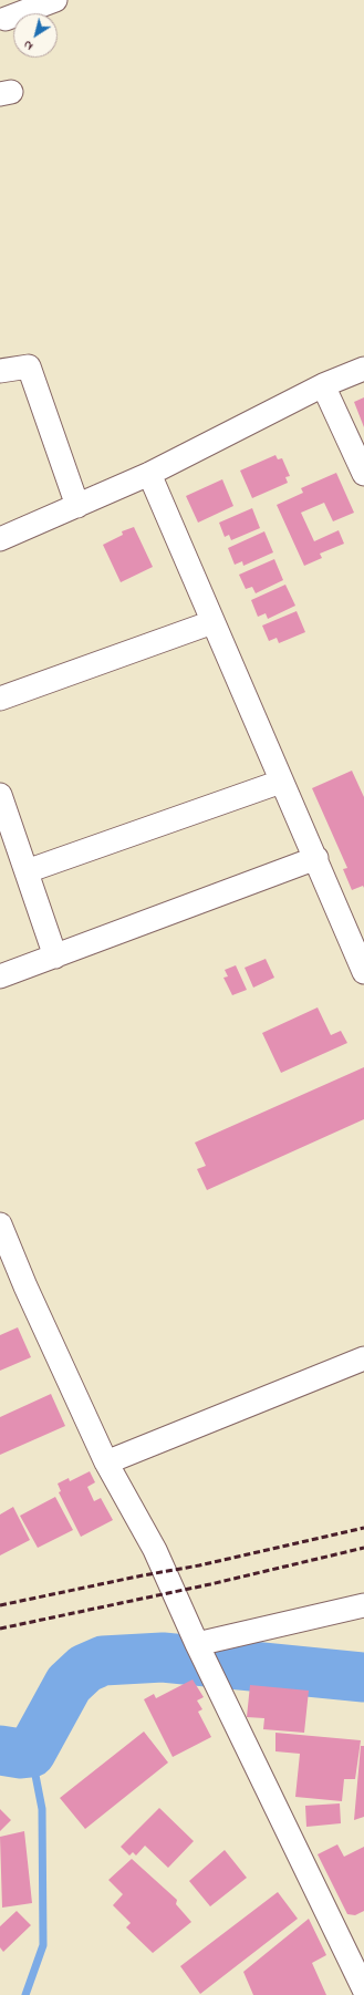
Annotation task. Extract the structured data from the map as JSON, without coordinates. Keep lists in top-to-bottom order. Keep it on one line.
{"north":"bottom left"}
